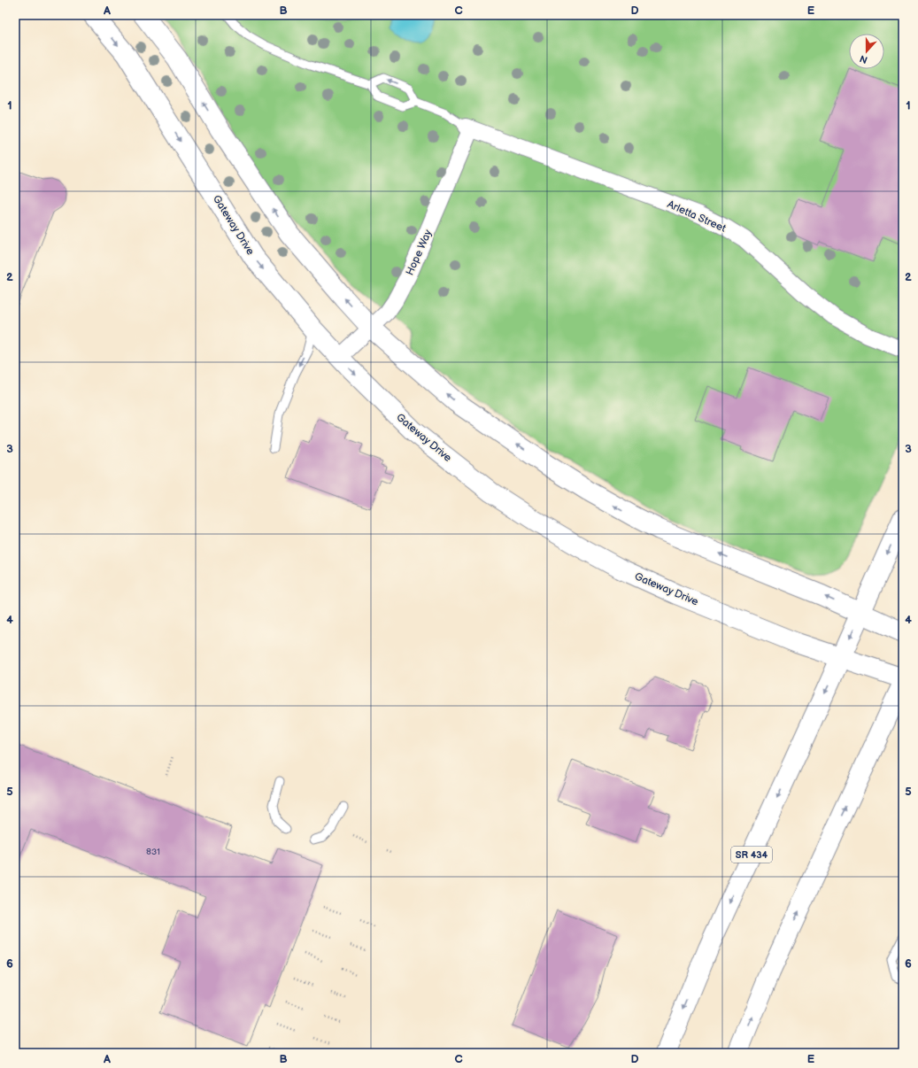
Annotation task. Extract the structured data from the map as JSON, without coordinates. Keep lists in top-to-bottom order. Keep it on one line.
{"streets":{"street":["Arletta Street","Gateway Drive","Hope Way","SR 434"]},"crossings":[["Arletta Street","Hope Way"],["Gateway Drive","Hope Way"],["Gateway Drive","SR 434"]],"house_numbers":["831"],"north":"bottom","grid":{"columns":["A","B","C","D","E"],"rows":["1","2","3","4","5","6"]}}
